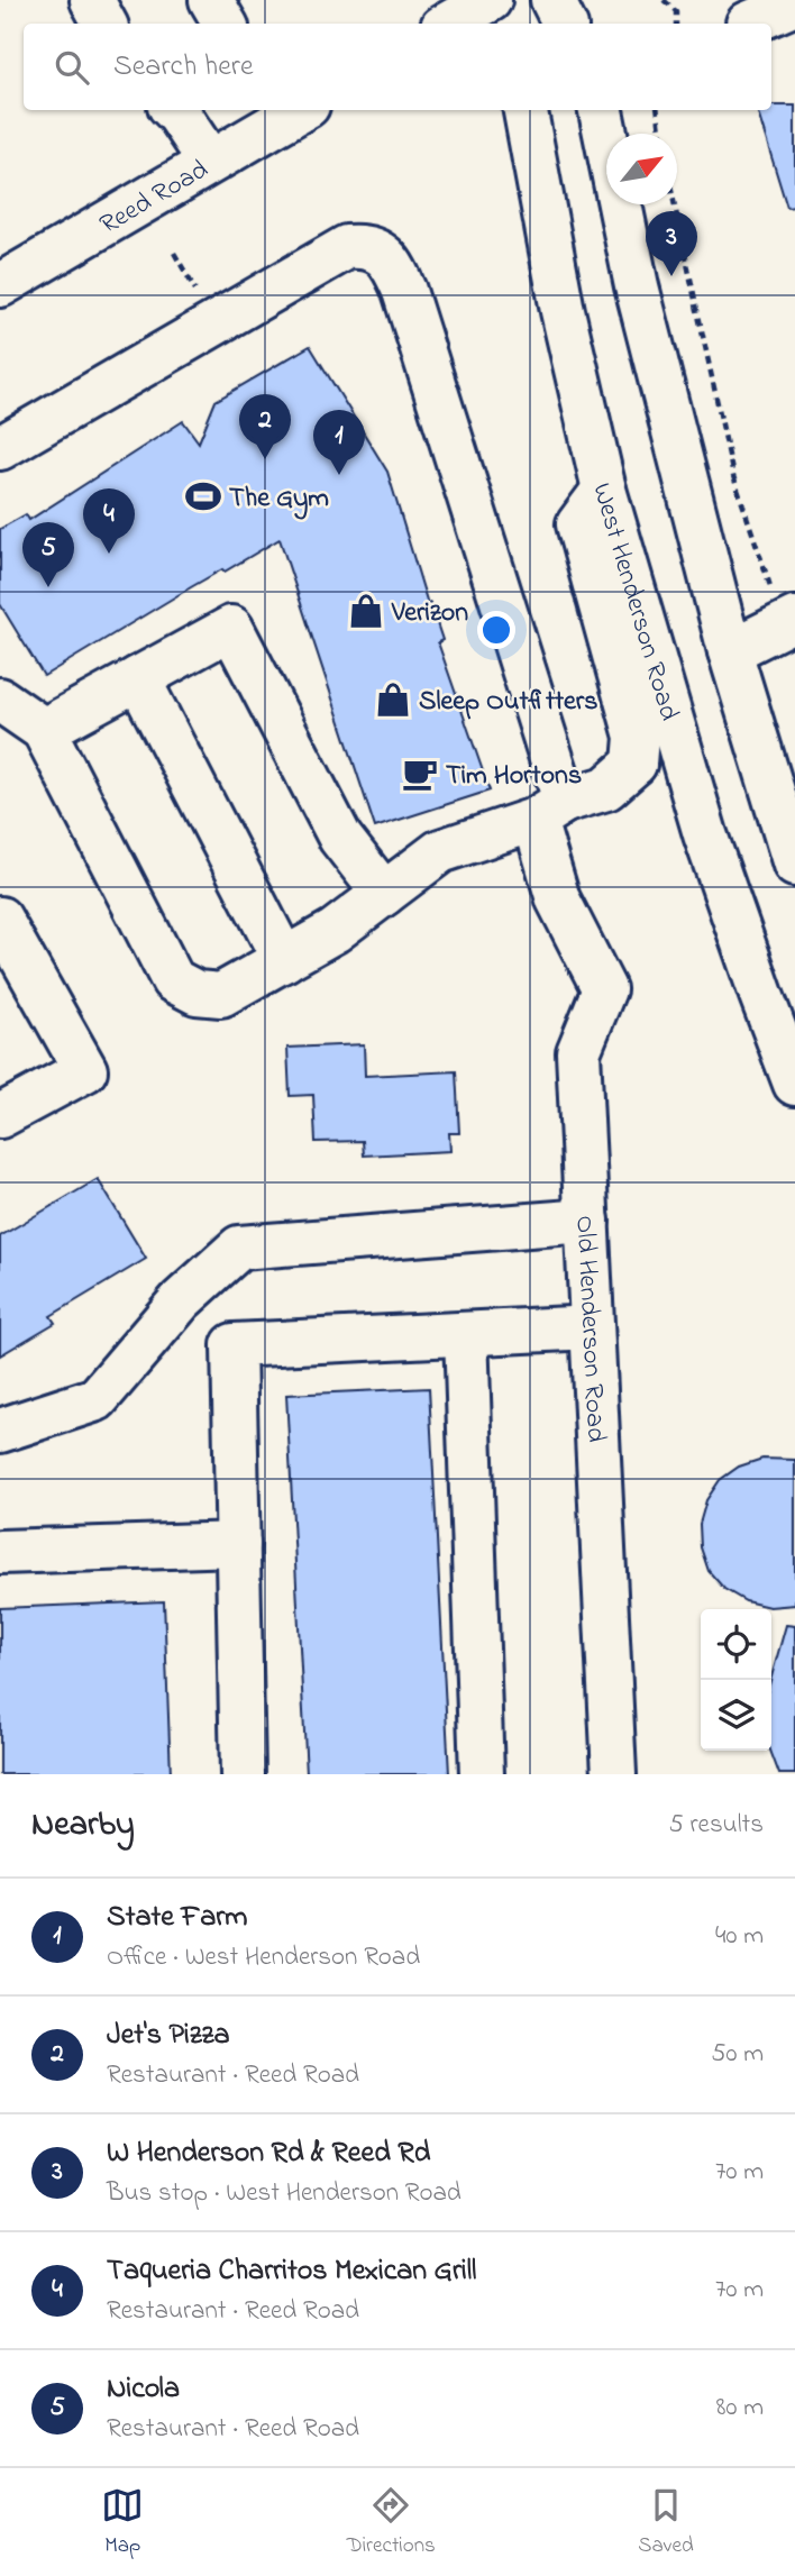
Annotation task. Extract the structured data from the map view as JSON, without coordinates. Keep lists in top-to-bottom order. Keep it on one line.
{"streets":{"main road":["Reed Road","West Henderson Road","Old Henderson Road"]},"places":{"sports":["The Gym"],"shop":["Verizon","Sleep Outfitters"],"cafe":["Tim Hortons"]},"north":"top right","page":{"search":"Search here","pins":["3","2","1","4","5"],"heading":["Nearby","5 results"],"list":[{"mark":"1","name":"State Farm","note":"Office · West Henderson Road","value":"40 m"},{"mark":"2","name":"Jet's Pizza","note":"Restaurant · Reed Road","value":"50 m"},{"mark":"3","name":"W Henderson Rd & Reed Rd","note":"Bus stop · West Henderson Road","value":"70 m"},{"mark":"4","name":"Taqueria Charritos Mexican Grill","note":"Restaurant · Reed Road","value":"70 m"},{"mark":"5","name":"Nicola","note":"Restaurant · Reed Road","value":"80 m"}],"nav":["Map","Directions","Saved"]}}
